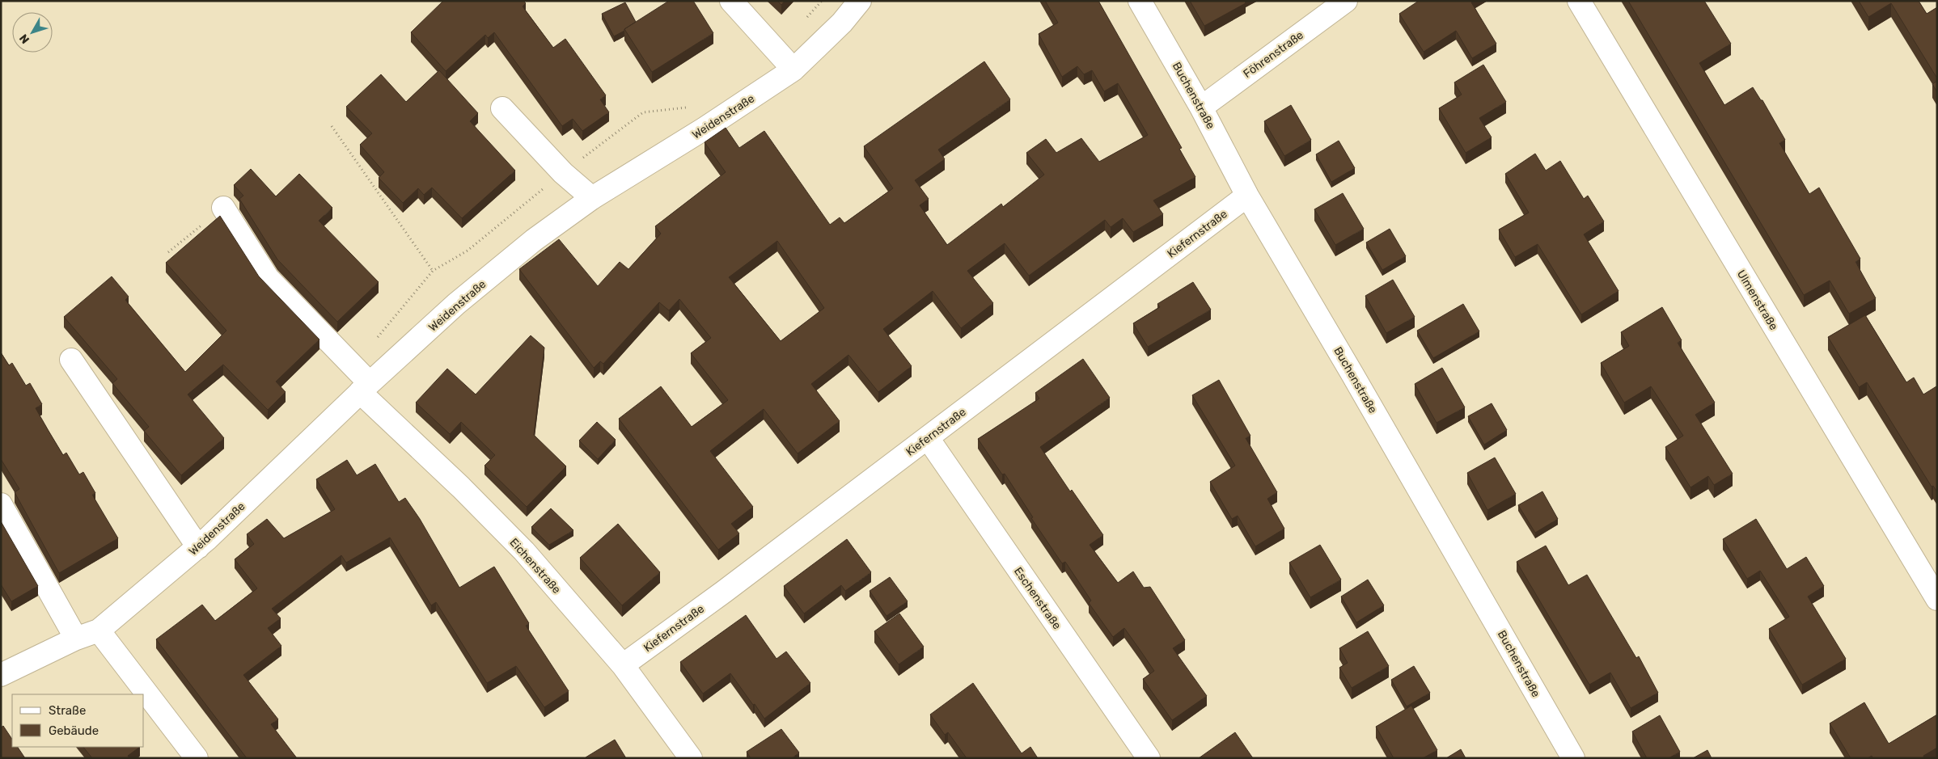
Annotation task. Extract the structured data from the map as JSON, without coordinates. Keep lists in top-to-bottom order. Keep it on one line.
{"streets":{"street":["Föhrenstraße","Buchenstraße","Weidenstraße","Kiefernstraße","Ulmenstraße","Eichenstraße","Eschenstraße"]},"crossings":[["Föhrenstraße","Buchenstraße"],["Buchenstraße","Kiefernstraße"],["Weidenstraße","Eichenstraße"],["Kiefernstraße","Eichenstraße"],["Kiefernstraße","Eschenstraße"]],"legend":["Straße","Gebäude"],"north":"bottom left"}
